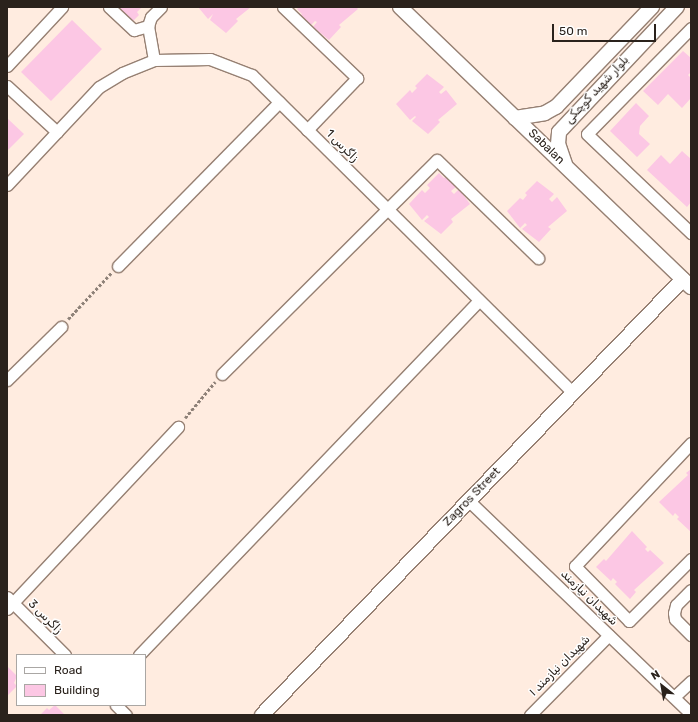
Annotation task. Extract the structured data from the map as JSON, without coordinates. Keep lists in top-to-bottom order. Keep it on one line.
{"streets":{"street":["بلوار شهید کوچکی","زاگرس 1","Sabalan","Zagros Street","شهیدان نیازمند","زاگرس 3","شهیدان نیازمند ۱"]},"crossings":[["بلوار شهید کوچکی","Sabalan"],["زاگرس 1","Zagros Street"],["Sabalan","Zagros Street"],["Zagros Street","شهیدان نیازمند"],["شهیدان نیازمند","شهیدان نیازمند ۱"]],"legend":["Road","Building"],"scale_bar":"50 m","north":"top left"}
